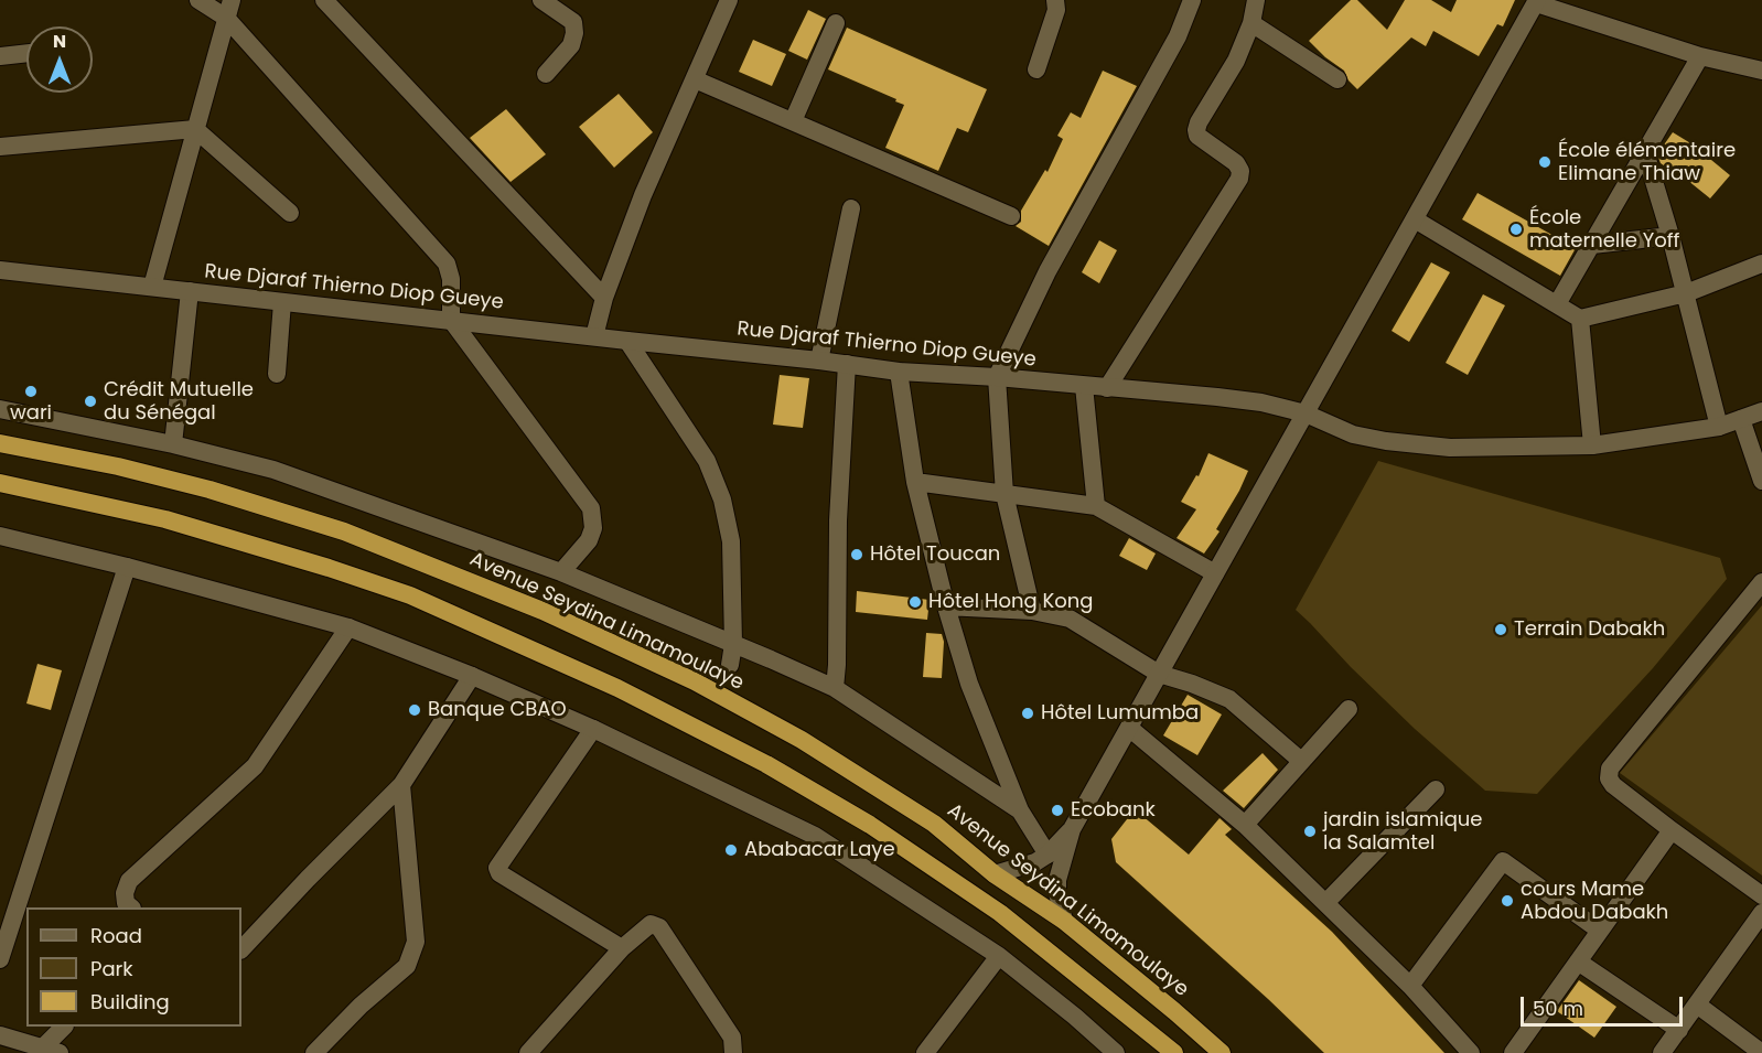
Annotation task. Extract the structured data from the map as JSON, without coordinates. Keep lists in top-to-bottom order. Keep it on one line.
{"streets":{"highway":["Avenue Seydina Limamoulaye"],"street":["Rue Djaraf Thierno Diop Gueye"]},"places":["École élémentaire Elimane Thiaw","École maternelle Yoff","wari","Crédit Mutuelle du Sénégal","Hôtel Toucan","Hôtel Hong Kong","Terrain Dabakh","Banque CBAO","Hôtel Lumumba","Ecobank","jardin islamique la Salamtel","Ababacar Laye","cours Mame Abdou Dabakh"],"legend":["Road","Park","Building"],"scale_bar":"50 m","north":"top"}
